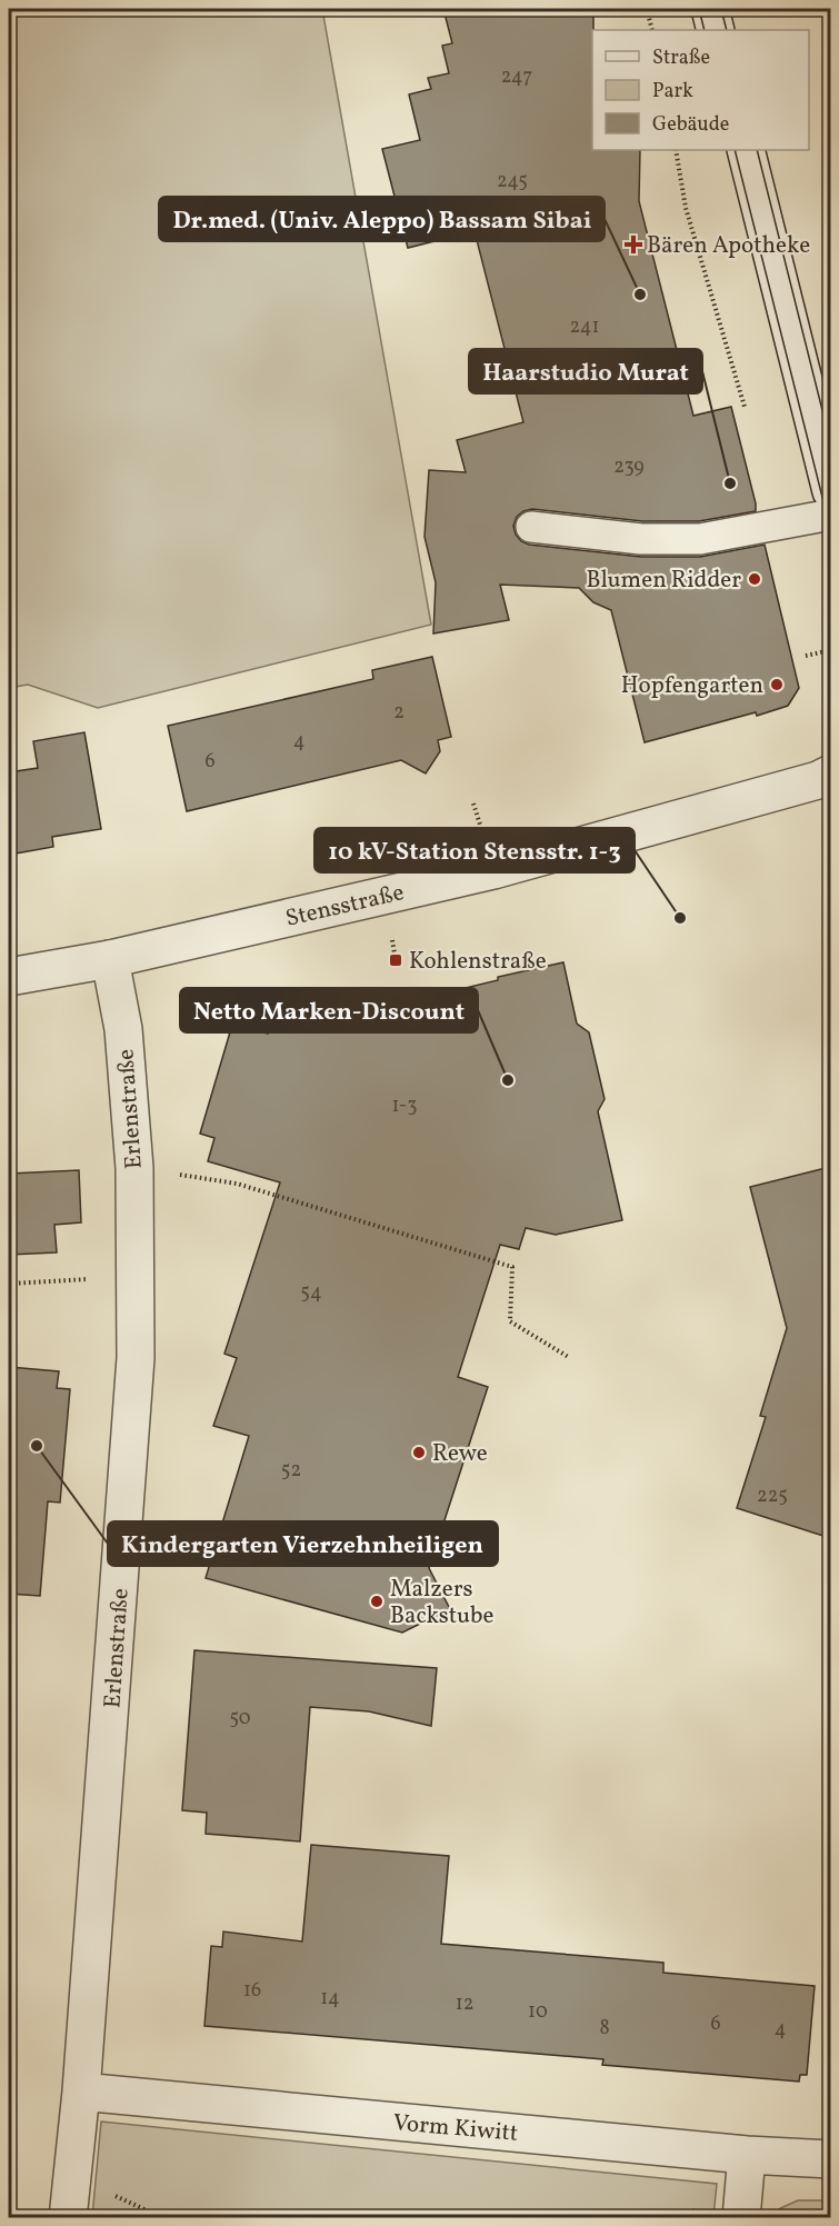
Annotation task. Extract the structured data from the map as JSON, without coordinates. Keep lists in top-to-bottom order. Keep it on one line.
{"streets":{"street":["Stensstraße","Erlenstraße","Vorm Kiwitt"]},"crossings":[["Stensstraße","Erlenstraße"],["Erlenstraße","Vorm Kiwitt"]],"places":{"health":["Bären Apotheke"],"other":["Dr.med. (Univ. Aleppo) Bassam Sibai","Haarstudio Murat","Blumen Ridder","Hopfengarten","10 kV-Station Stensstr. 1-3","Netto Marken-Discount","Kindergarten Vierzehnheiligen","Rewe","Malzers Backstube"],"transit":["Kohlenstraße"]},"house_numbers":["247","245","241","239","2","4","6","1-3","54","52","225","50","16","14","12","10","6","8","4"],"legend":["Straße","Park","Gebäude"]}
